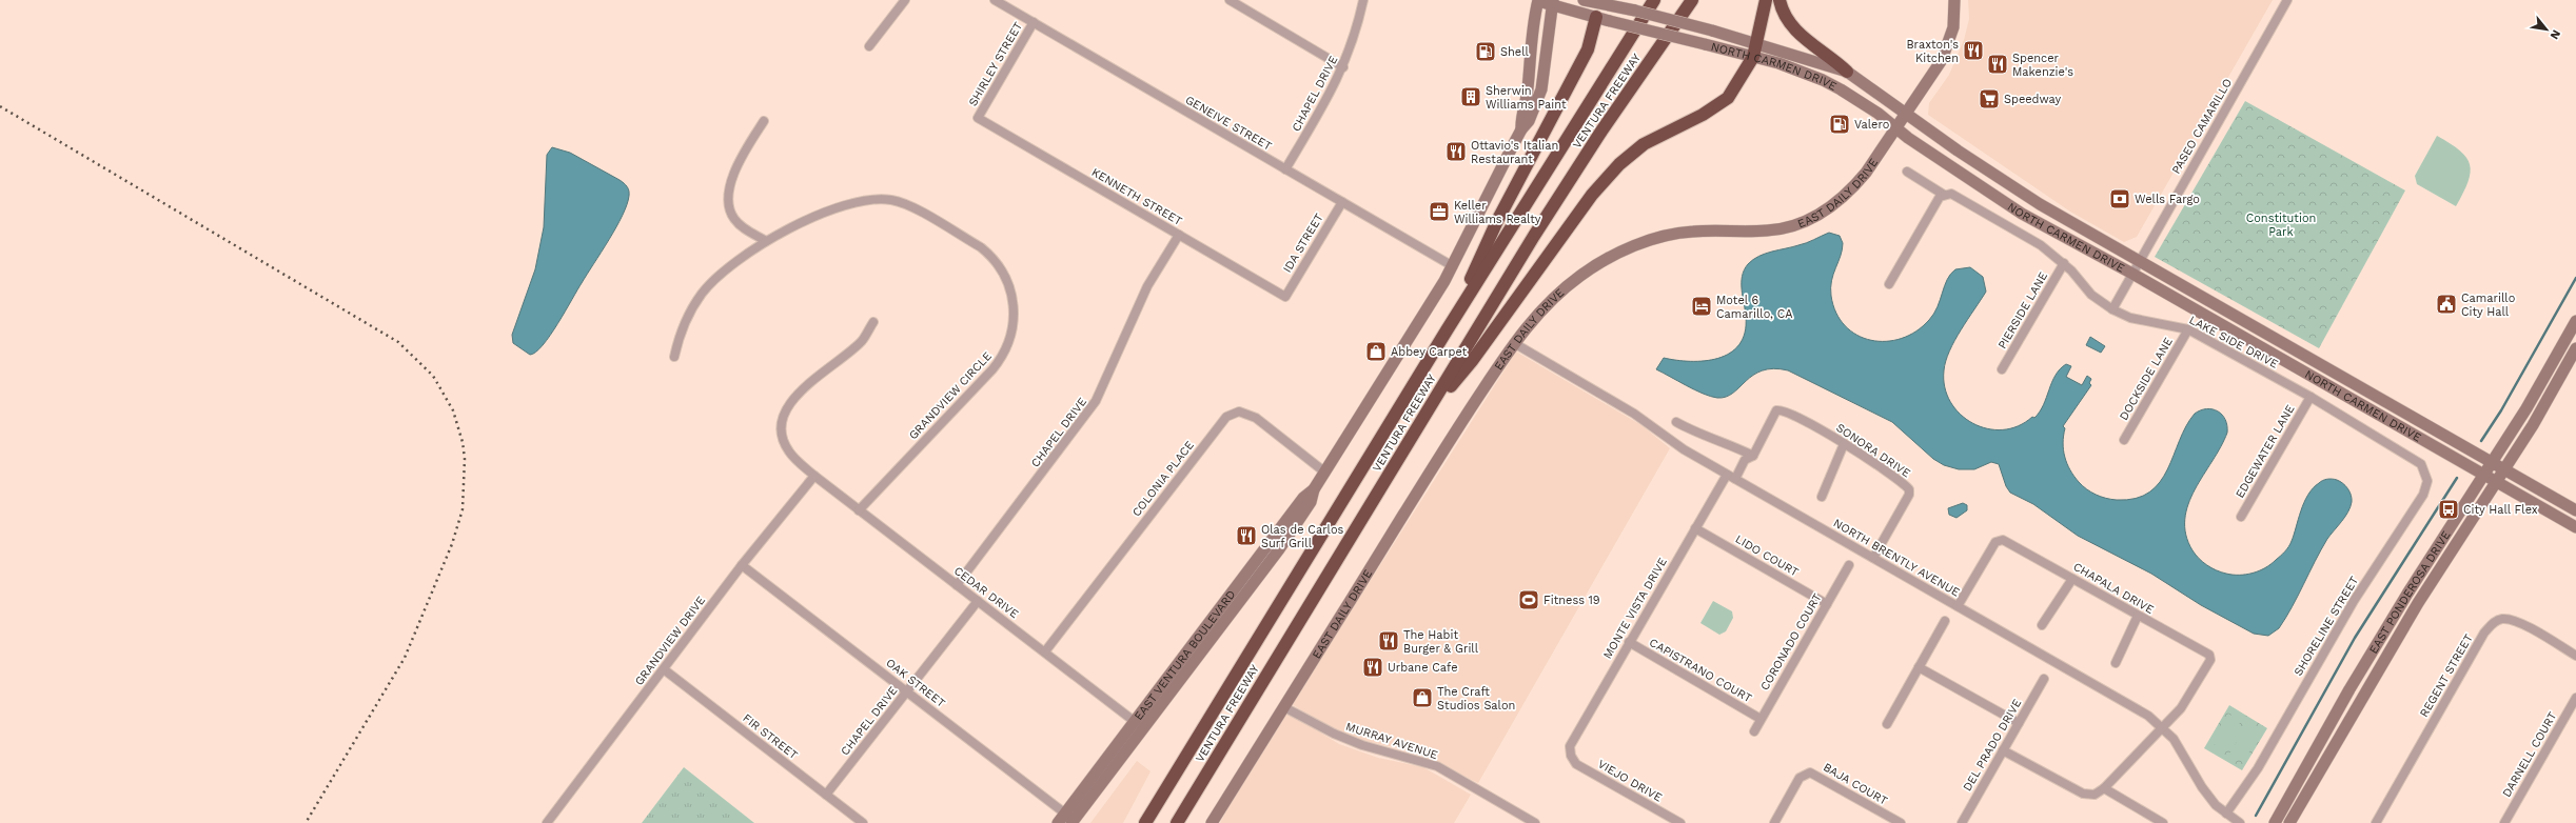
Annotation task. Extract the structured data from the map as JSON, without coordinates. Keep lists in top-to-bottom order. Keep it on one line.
{"streets":{"highway":["VENTURA FREEWAY"],"main road":["NORTH CARMEN DRIVE","EAST DAILY DRIVE","EAST PONDEROSA DRIVE","EAST VENTURA BOULEVARD"],"street":["SHIRLEY STREET","CHAPEL DRIVE","GENEIVE STREET","PASEO CAMARILLO","KENNETH STREET","IDA STREET","PIERSIDE LANE","LAKE SIDE DRIVE","DOCKSIDE LANE","GRANDVIEW CIRCLE","SONORA DRIVE","EDGEWATER LANE","COLONIA PLACE","LIDO COURT","NORTH BRENTLY AVENUE","CHAPALA DRIVE","CEDAR DRIVE","MONTE VISTA DRIVE","SHORELINE STREET","GRANDVIEW DRIVE","CORONADO COURT","CAPISTRANO COURT","REGENT STREET","OAK STREET","FIR STREET","MURRAY AVENUE","DEL PRADO DRIVE","DARNELL COURT","VIEJO DRIVE","BAJA COURT"]},"crossings":[["SHIRLEY STREET","GENEIVE STREET"],["SHIRLEY STREET","KENNETH STREET"],["NORTH CARMEN DRIVE","PASEO CAMARILLO"],["NORTH CARMEN DRIVE","EAST DAILY DRIVE"],["NORTH CARMEN DRIVE","EAST PONDEROSA DRIVE"],["NORTH CARMEN DRIVE","EAST VENTURA BOULEVARD"],["CHAPEL DRIVE","GENEIVE STREET"],["CHAPEL DRIVE","KENNETH STREET"],["CHAPEL DRIVE","CEDAR DRIVE"],["CHAPEL DRIVE","OAK STREET"],["CHAPEL DRIVE","FIR STREET"],["GENEIVE STREET","IDA STREET"],["GENEIVE STREET","EAST VENTURA BOULEVARD"],["PASEO CAMARILLO","LAKE SIDE DRIVE"],["EAST DAILY DRIVE","NORTH BRENTLY AVENUE"],["EAST DAILY DRIVE","MURRAY AVENUE"],["KENNETH STREET","IDA STREET"],["PIERSIDE LANE","LAKE SIDE DRIVE"],["LAKE SIDE DRIVE","DOCKSIDE LANE"],["LAKE SIDE DRIVE","EDGEWATER LANE"],["LAKE SIDE DRIVE","SHORELINE STREET"],["GRANDVIEW CIRCLE","CEDAR DRIVE"],["SONORA DRIVE","NORTH BRENTLY AVENUE"],["COLONIA PLACE","CEDAR DRIVE"],["COLONIA PLACE","EAST VENTURA BOULEVARD"],["LIDO COURT","MONTE VISTA DRIVE"],["LIDO COURT","CORONADO COURT"],["NORTH BRENTLY AVENUE","CHAPALA DRIVE"],["NORTH BRENTLY AVENUE","MONTE VISTA DRIVE"],["NORTH BRENTLY AVENUE","SHORELINE STREET"],["CEDAR DRIVE","GRANDVIEW DRIVE"],["CEDAR DRIVE","EAST VENTURA BOULEVARD"],["MONTE VISTA DRIVE","CAPISTRANO COURT"],["MONTE VISTA DRIVE","VIEJO DRIVE"],["GRANDVIEW DRIVE","OAK STREET"],["GRANDVIEW DRIVE","FIR STREET"],["CORONADO COURT","CAPISTRANO COURT"],["EAST VENTURA BOULEVARD","OAK STREET"]],"parks":["Constitution Park"],"places":{"restaurant":["Braxton's Kitchen","Spencer Makenzie's","Ottavio's Italian Restaurant","Olas de Carlos Surf Grill","The Habit Burger & Grill","Urbane Cafe"],"fuel station":["Shell","Valero"],"building":["Sherwin Williams Paint"],"supermarket":["Speedway"],"bank":["Wells Fargo"],"office":["Keller Williams Realty"],"public building":["Camarillo City Hall"],"hotel":["Motel 6 Camarillo, CA"],"shop":["Abbey Carpet","The Craft Studios Salon"],"bus stop":["City Hall Flex"],"sports":["Fitness 19"]},"north":"bottom right"}
